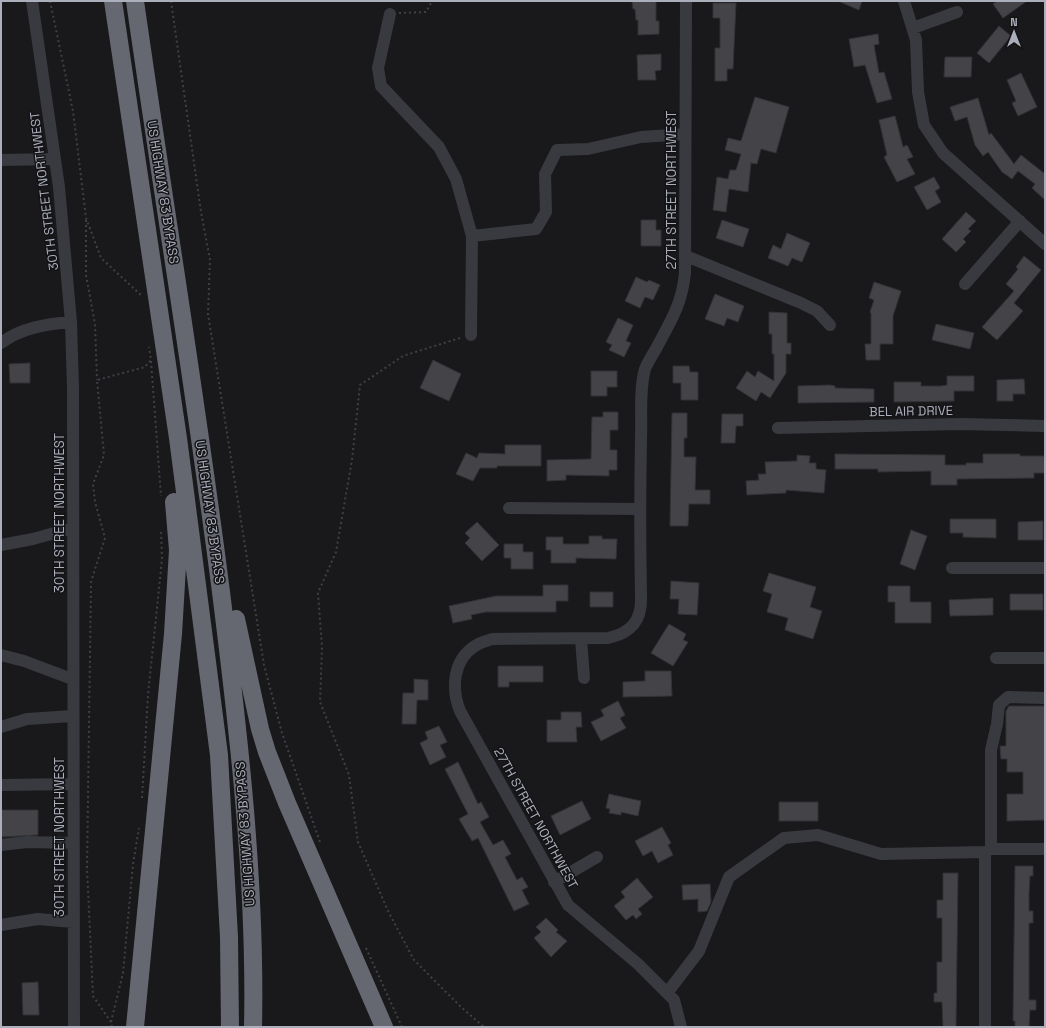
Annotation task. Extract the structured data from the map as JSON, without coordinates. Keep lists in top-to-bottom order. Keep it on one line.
{"streets":{"highway":["US HIGHWAY 83 BYPASS"],"street":["27TH STREET NORTHWEST","30TH STREET NORTHWEST","BEL AIR DRIVE"]},"north":"top"}
